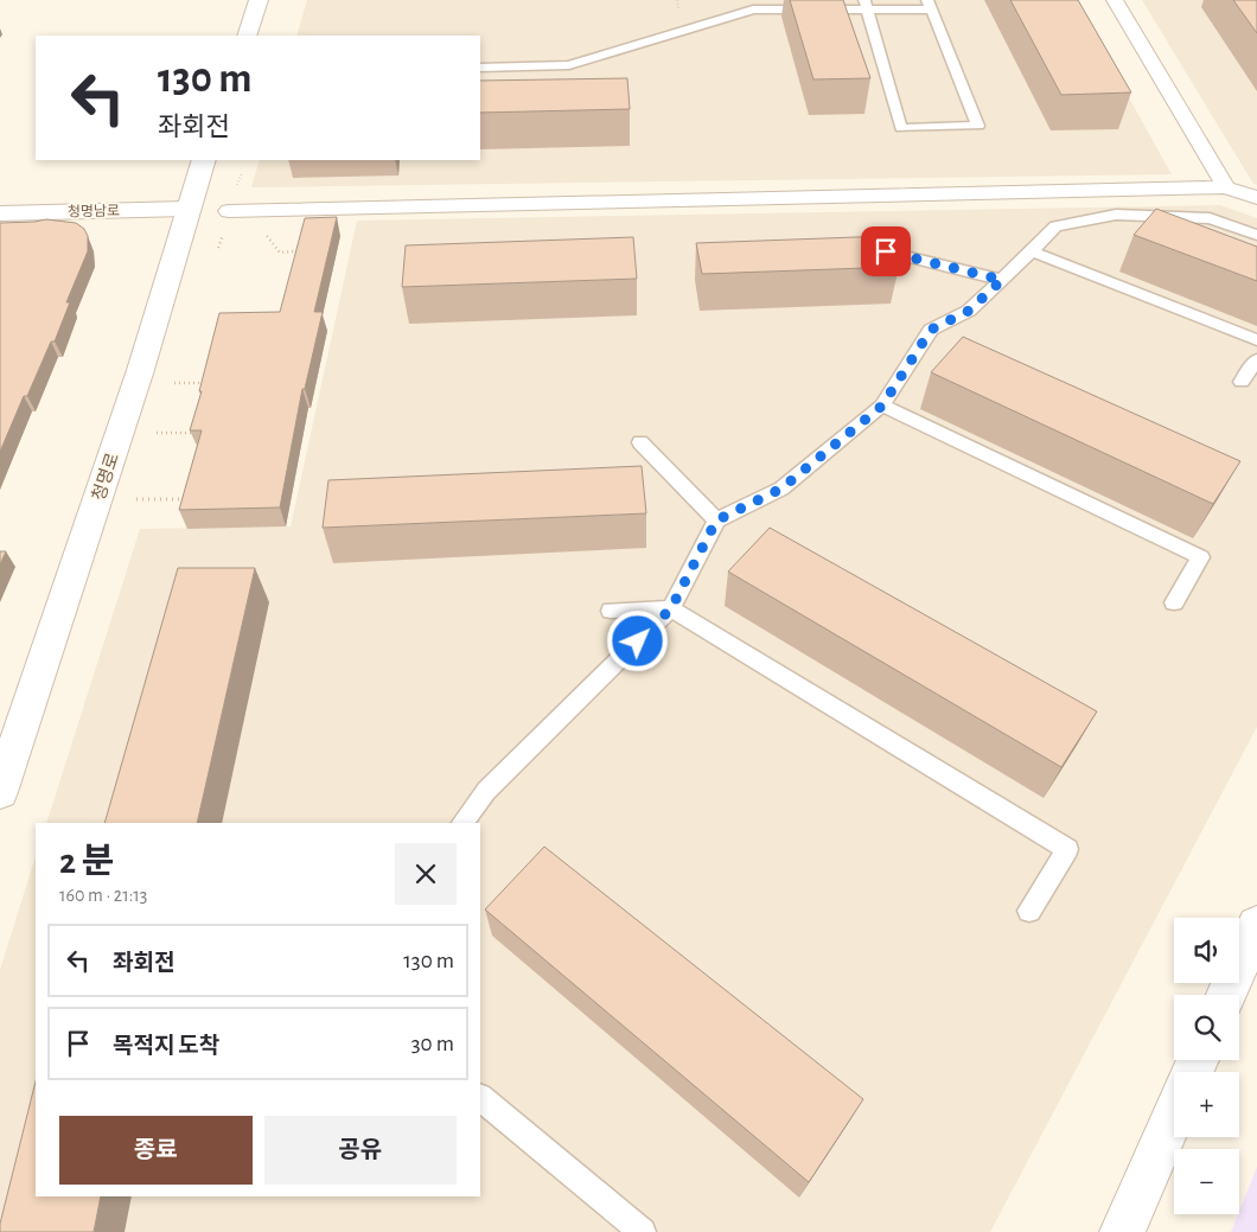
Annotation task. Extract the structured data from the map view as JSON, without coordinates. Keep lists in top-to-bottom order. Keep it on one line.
{"streets":{"street":["청명남로","청명로"]},"crossings":[["청명남로","청명로"]],"page":{"turn":["130 m","좌회전"],"heading":["2 분","160 m · 21:13"],"map_buttons":["+","−"],"list":[{"name":"좌회전","value":"130 m"},{"name":"목적지 도착","value":"30 m"}],"buttons":["종료","공유"]}}
